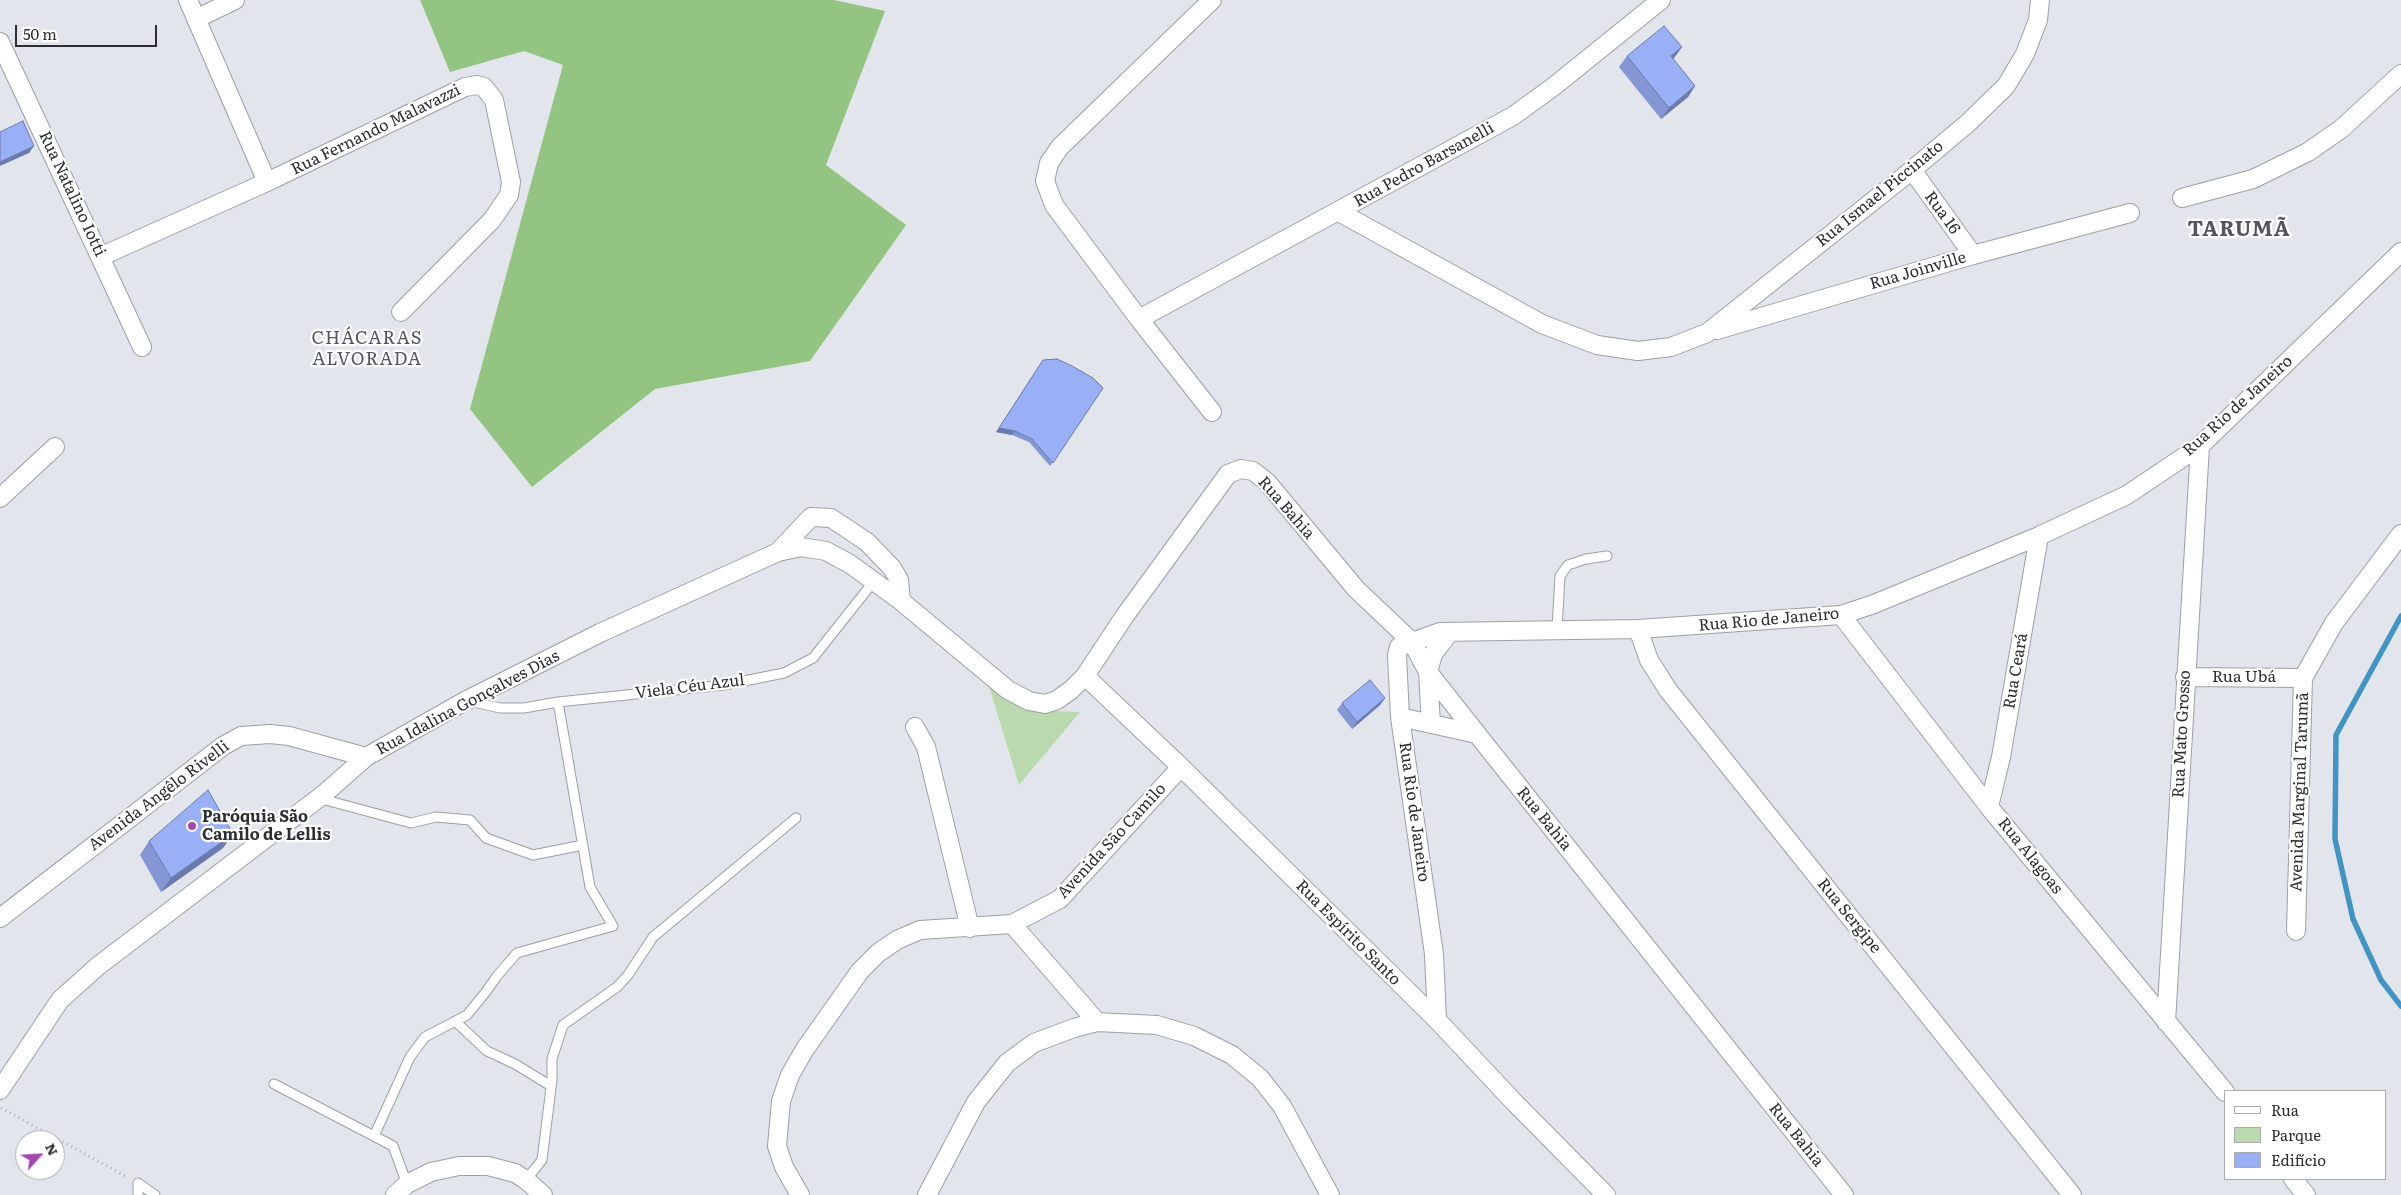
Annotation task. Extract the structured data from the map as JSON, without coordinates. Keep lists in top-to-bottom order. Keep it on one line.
{"streets":{"street":["Rua Fernando Malavazzi","Rua Pedro Barsanelli","Rua Natalino Iotti","Rua Ismael Piccinato","Rua 16","Rua Joinville","Rua Rio de Janeiro","Rua Bahia","Rua Ceará","Rua Ubá","Rua Idalina Gonçalves Dias","Rua Mato Grosso","Avenida Marginal Tarumã","Avenida Angêlo Rivelli","Avenida São Camilo","Rua Alagoas","Rua Sergipe","Rua Espírito Santo"],"lane":["Viela Céu Azul"]},"crossings":[["Rua Fernando Malavazzi","Rua Natalino Iotti"],["Rua Pedro Barsanelli","Rua Ismael Piccinato"],["Rua Ismael Piccinato","Rua 16"],["Rua Ismael Piccinato","Rua Joinville"],["Rua 16","Rua Joinville"],["Rua Rio de Janeiro","Rua Bahia"],["Rua Rio de Janeiro","Rua Ceará"],["Rua Rio de Janeiro","Rua Mato Grosso"],["Rua Rio de Janeiro","Rua Alagoas"],["Rua Rio de Janeiro","Rua Sergipe"],["Rua Rio de Janeiro","Rua Espírito Santo"],["Rua Bahia","Rua Espírito Santo"],["Rua Ceará","Rua Alagoas"],["Rua Ubá","Rua Mato Grosso"],["Rua Ubá","Avenida Marginal Tarumã"],["Viela Céu Azul","Rua Idalina Gonçalves Dias"],["Rua Idalina Gonçalves Dias","Avenida Angêlo Rivelli"],["Rua Mato Grosso","Rua Alagoas"],["Avenida São Camilo","Rua Espírito Santo"]],"districts":["TARUMÃ","CHÁCARAS ALVORADA"],"places":["Paróquia São Camilo de Lellis"],"legend":["Rua","Parque","Edifício"],"scale_bar":"50 m","north":"top right"}
